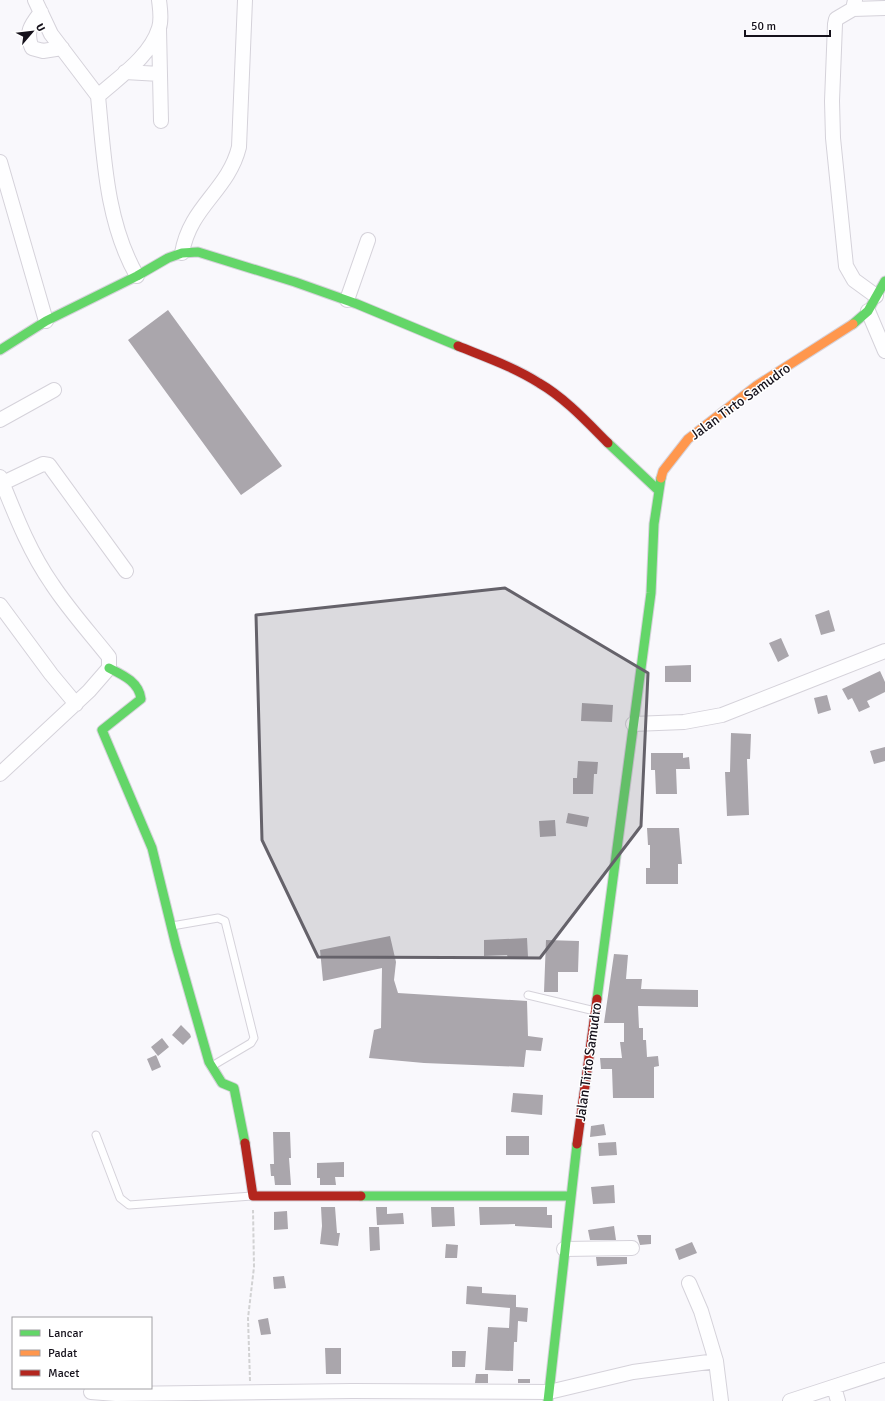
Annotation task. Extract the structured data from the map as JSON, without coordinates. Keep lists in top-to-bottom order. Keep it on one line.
{"streets":{"street":["Jalan Tirto Samudro"]},"legend":["Lancar","Padat","Macet"],"scale_bar":"50 m","north":"top right"}
